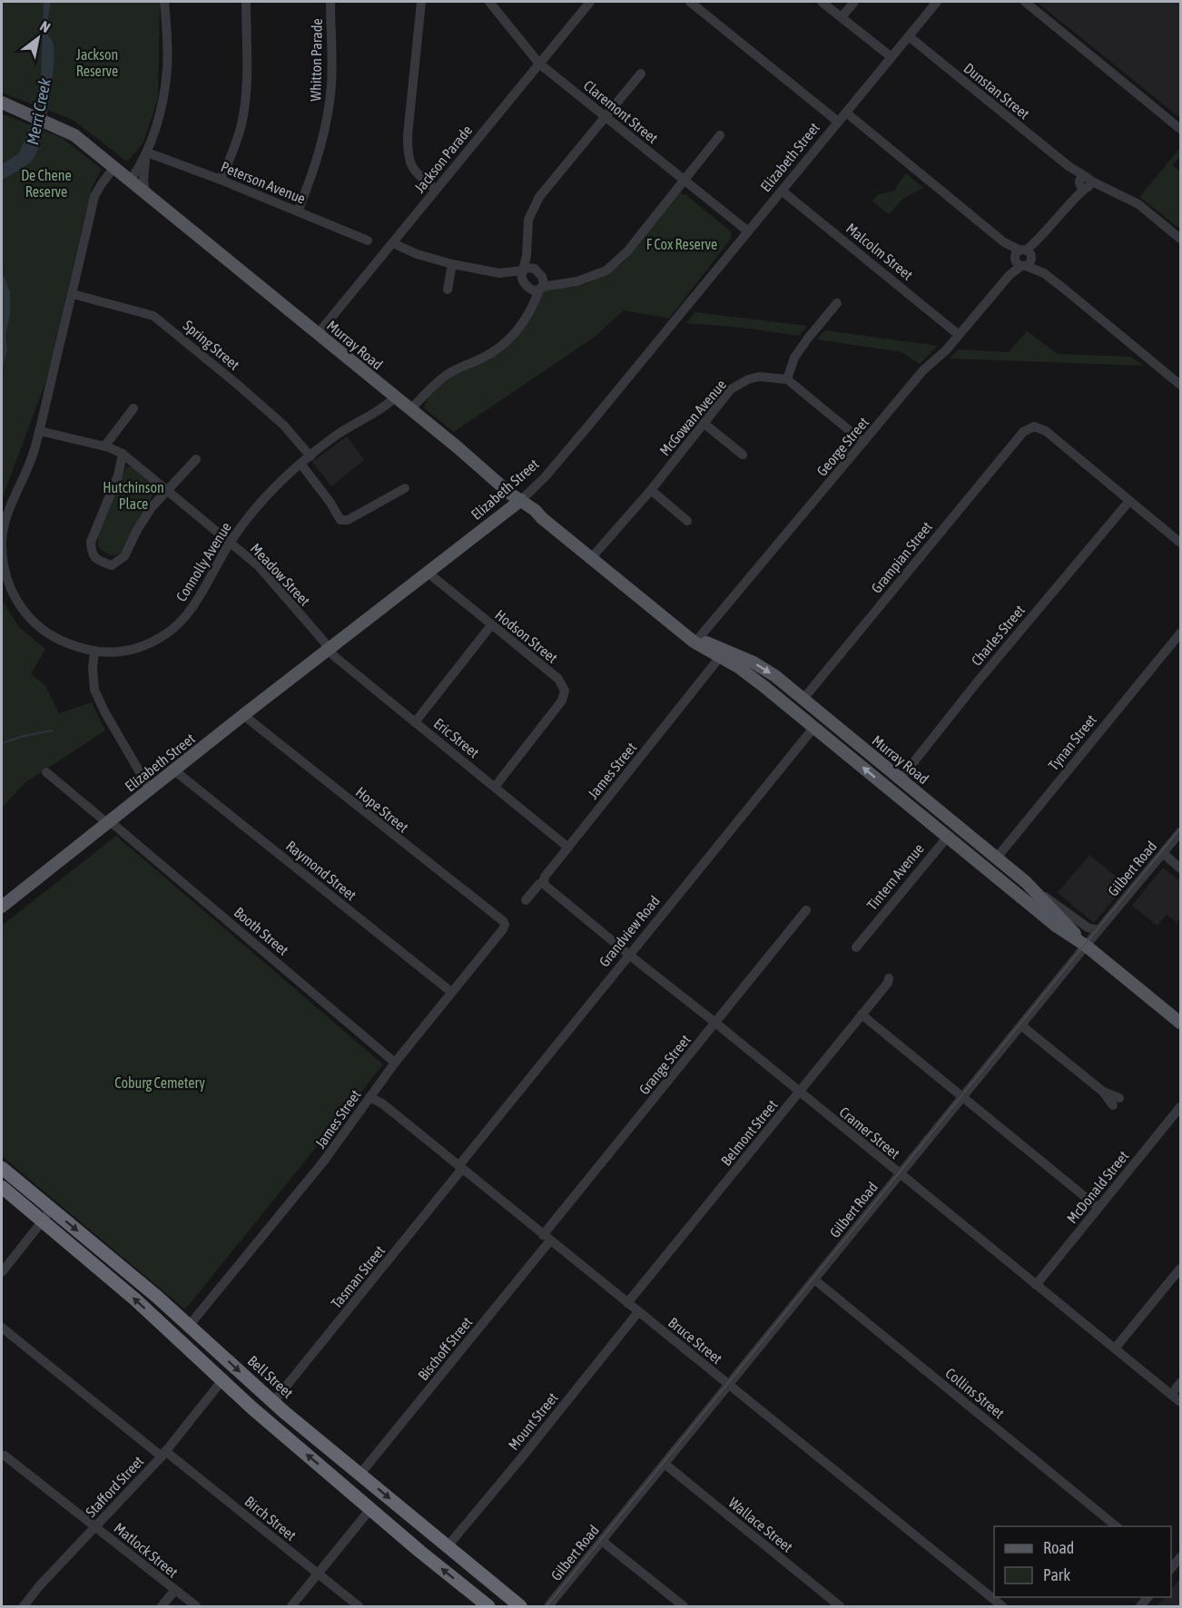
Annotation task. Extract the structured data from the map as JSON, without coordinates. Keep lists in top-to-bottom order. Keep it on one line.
{"streets":{"highway":["Bell Street"],"main road":["Elizabeth Street","Murray Road","Grampian Street","Charles Street","Tynan Street","Tintern Avenue","Grandview Road"],"street":["Whitton Parade","Dunstan Street","Claremont Street","Jackson Parade","Peterson Avenue","Malcolm Street","Spring Street","McGowan Avenue","George Street","Connolly Avenue","Meadow Street","Hodson Street","Eric Street","James Street","Hope Street","Gilbert Road","Raymond Street","Booth Street","Grange Street","Belmont Street","Cramer Street","McDonald Street","Tasman Street","Bruce Street","Bischoff Street","Collins Street","Mount Street","Stafford Street","Birch Street","Wallace Street","Matlock Street"]},"crossings":[["Whitton Parade","Peterson Avenue"],["Dunstan Street","Elizabeth Street"],["Dunstan Street","George Street"],["Claremont Street","Elizabeth Street"],["Claremont Street","Jackson Parade"],["Elizabeth Street","Malcolm Street"],["Elizabeth Street","Murray Road"],["Elizabeth Street","Meadow Street"],["Elizabeth Street","Hodson Street"],["Elizabeth Street","Eric Street"],["Elizabeth Street","Hope Street"],["Elizabeth Street","Raymond Street"],["Elizabeth Street","Booth Street"],["Jackson Parade","Murray Road"],["Malcolm Street","George Street"],["Spring Street","Connolly Avenue"],["Murray Road","McGowan Avenue"],["Murray Road","George Street"],["Murray Road","Grampian Street"],["Murray Road","Connolly Avenue"],["Murray Road","Charles Street"],["Murray Road","Tynan Street"],["Murray Road","James Street"],["Murray Road","Gilbert Road"],["Murray Road","Tintern Avenue"],["Murray Road","Grandview Road"],["Grampian Street","Charles Street"],["Connolly Avenue","Meadow Street"],["Meadow Street","Eric Street"],["Hodson Street","Eric Street"],["Eric Street","James Street"],["James Street","Hope Street"],["James Street","Raymond Street"],["James Street","Booth Street"],["James Street","Cramer Street"],["James Street","Bruce Street"],["James Street","Bell Street"],["Gilbert Road","Cramer Street"],["Gilbert Road","Bruce Street"],["Gilbert Road","Collins Street"],["Gilbert Road","Wallace Street"],["Grandview Road","Cramer Street"],["Grandview Road","Tasman Street"],["Grandview Road","Bruce Street"],["Grange Street","Cramer Street"],["Grange Street","Bruce Street"],["Grange Street","Bischoff Street"],["Belmont Street","Cramer Street"],["Belmont Street","Bruce Street"],["Cramer Street","McDonald Street"],["Tasman Street","Bruce Street"],["Tasman Street","Bell Street"],["Bruce Street","Bischoff Street"],["Bruce Street","Mount Street"],["Bischoff Street","Bell Street"],["Bell Street","Mount Street"],["Bell Street","Stafford Street"],["Stafford Street","Birch Street"],["Stafford Street","Matlock Street"]],"water":["Merri Creek"],"parks":["Jackson Reserve","De Chene Reserve","F Cox Reserve","Hutchinson Place","Coburg Cemetery"],"legend":["Road","Park"],"north":"top right"}
